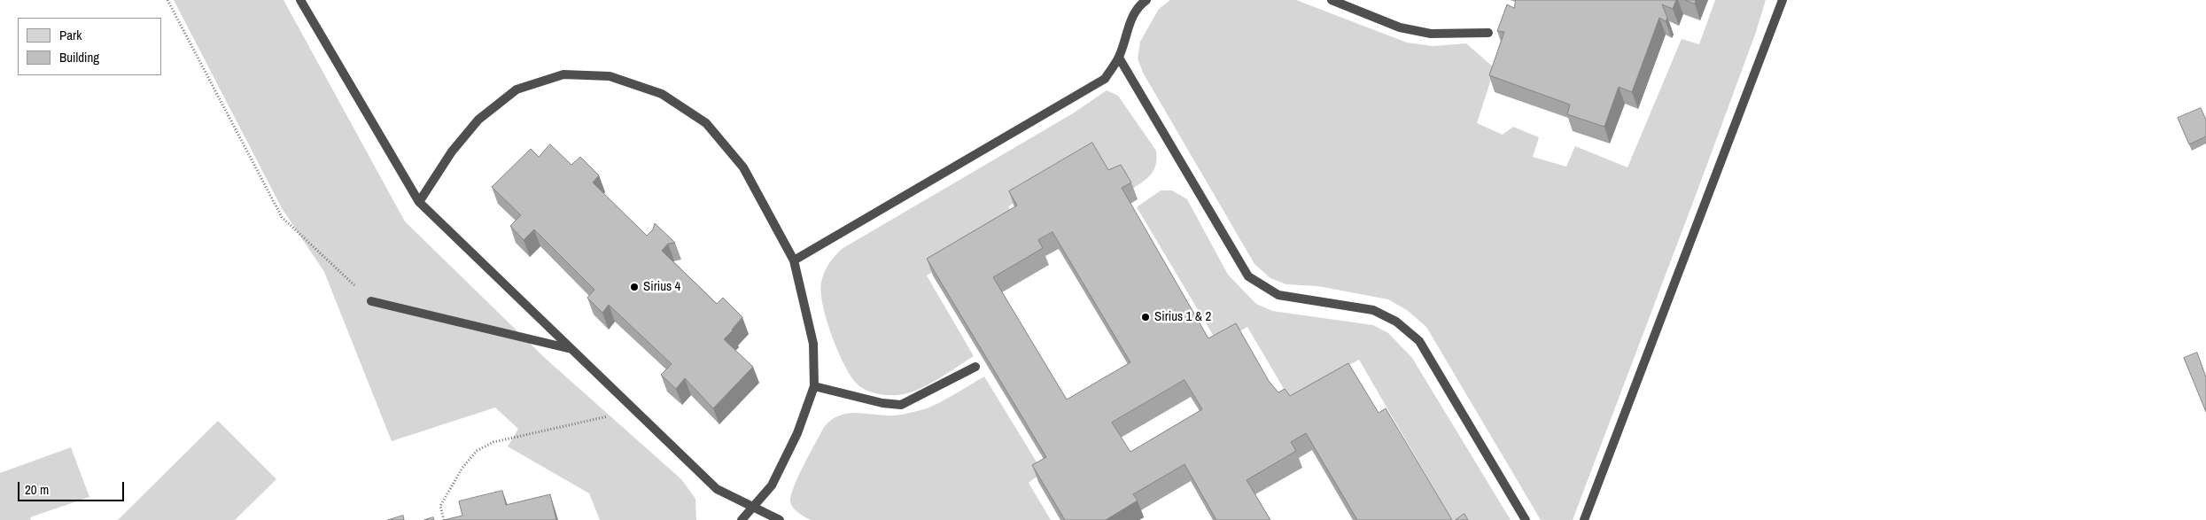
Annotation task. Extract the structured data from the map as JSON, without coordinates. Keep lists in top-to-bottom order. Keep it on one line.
{"places":["Sirius 4","Sirius 1 & 2"],"legend":["Park","Building"],"scale_bar":"20 m"}
